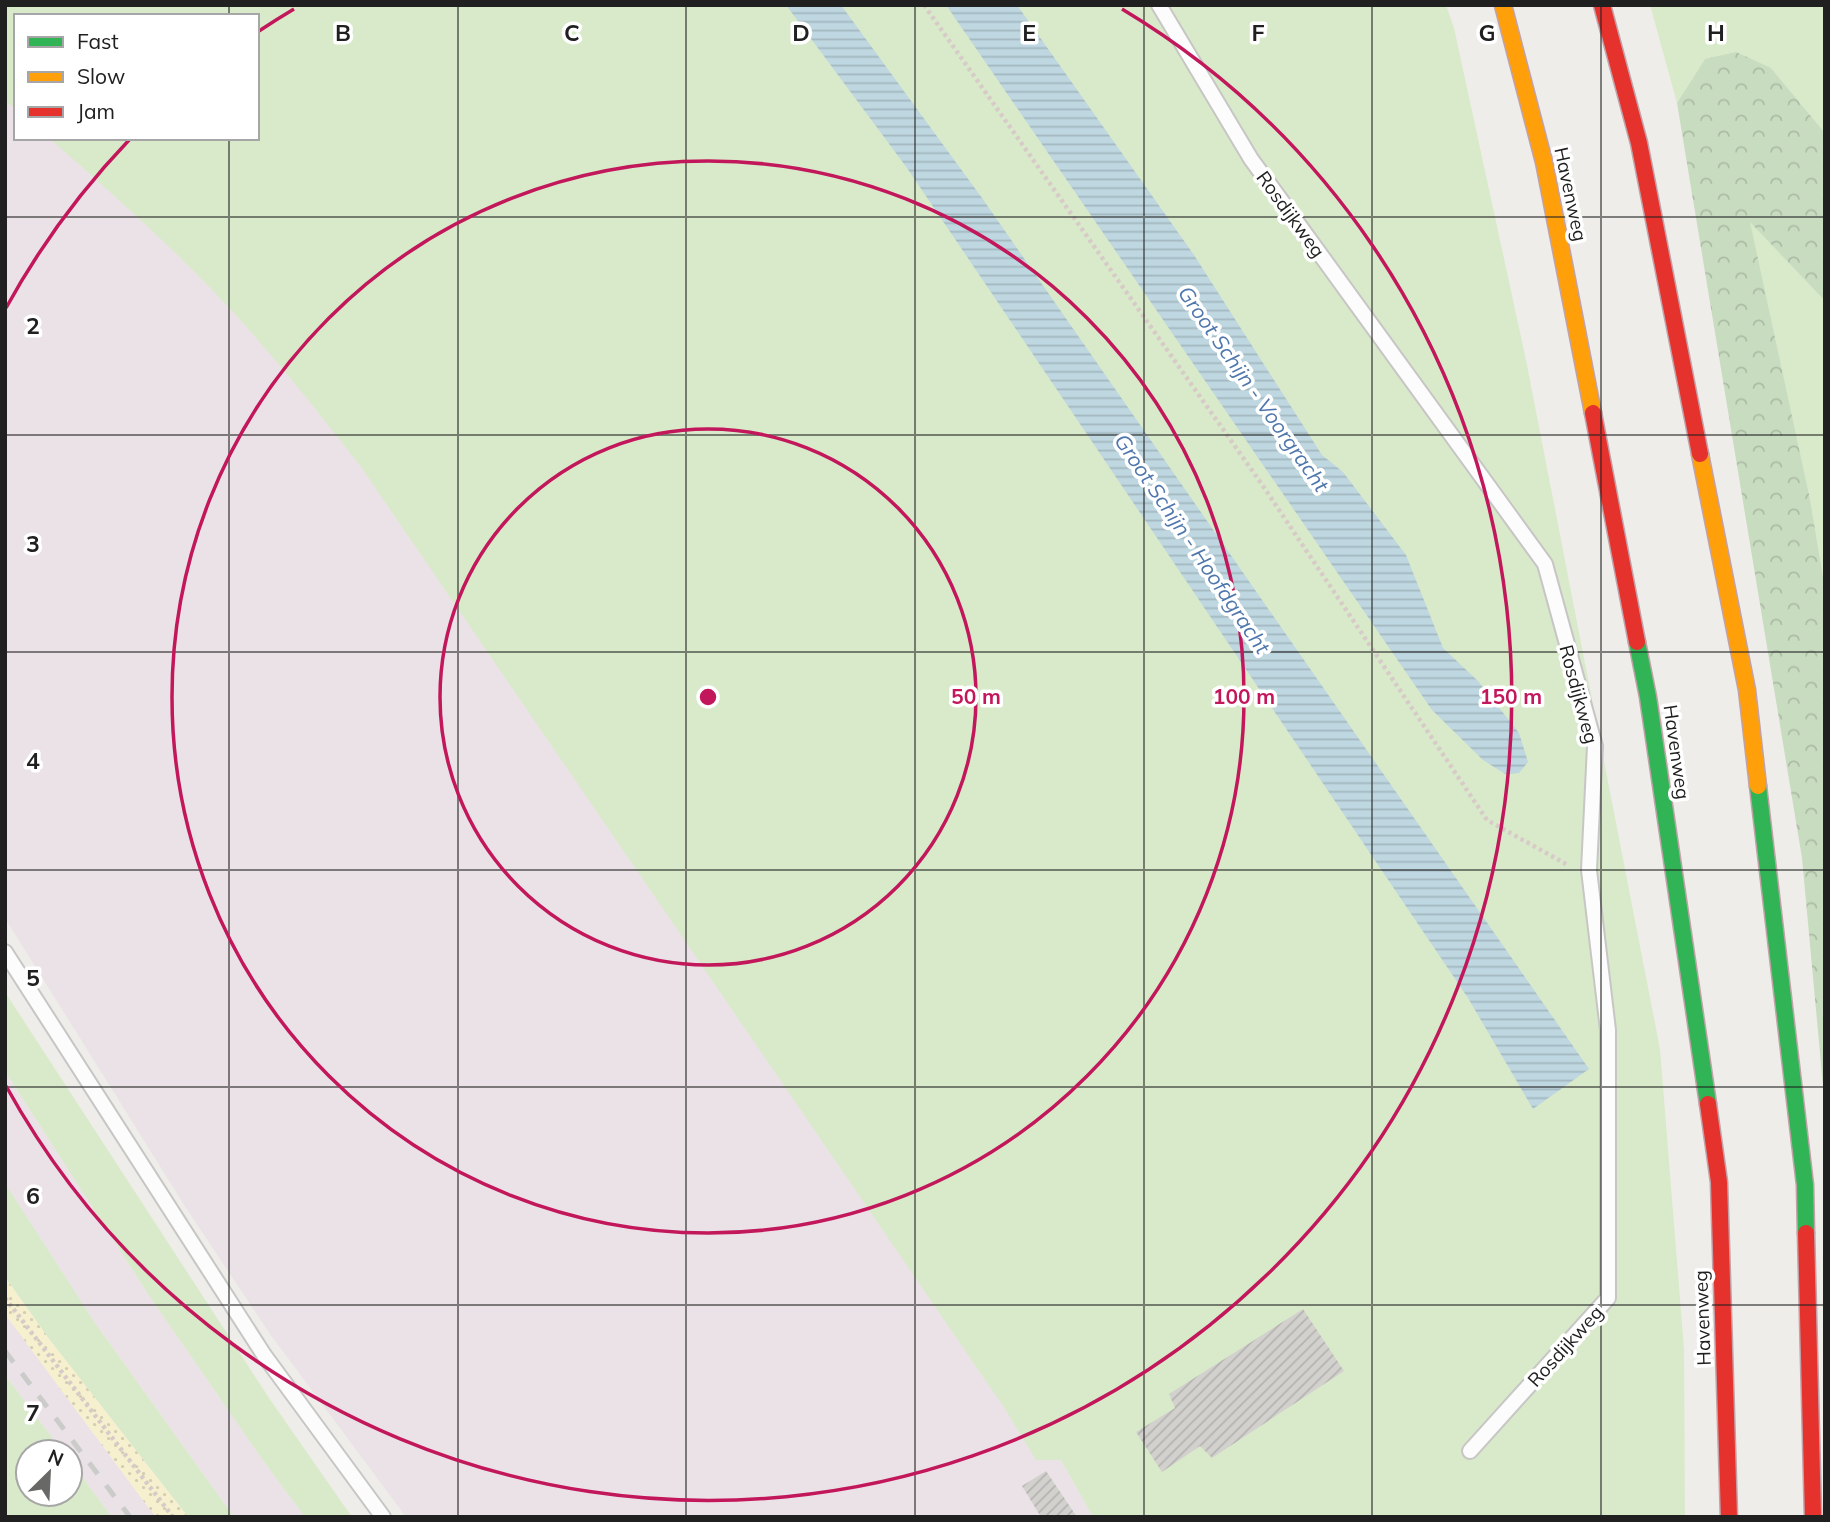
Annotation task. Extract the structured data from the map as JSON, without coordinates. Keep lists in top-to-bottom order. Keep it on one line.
{"streets":{"highway":["Havenweg"],"lane":["Rosdijkweg"]},"water":["Groot Schijn - Voorgracht","Groot Schijn - Hoofdgracht"],"legend":["Fast","Slow","Jam"],"north":"top right","grid":{"columns":["B","C","D","E","F","G","H"],"rows":["2","3","4","5","6","7"]},"rings":["50 m","100 m","150 m"]}
